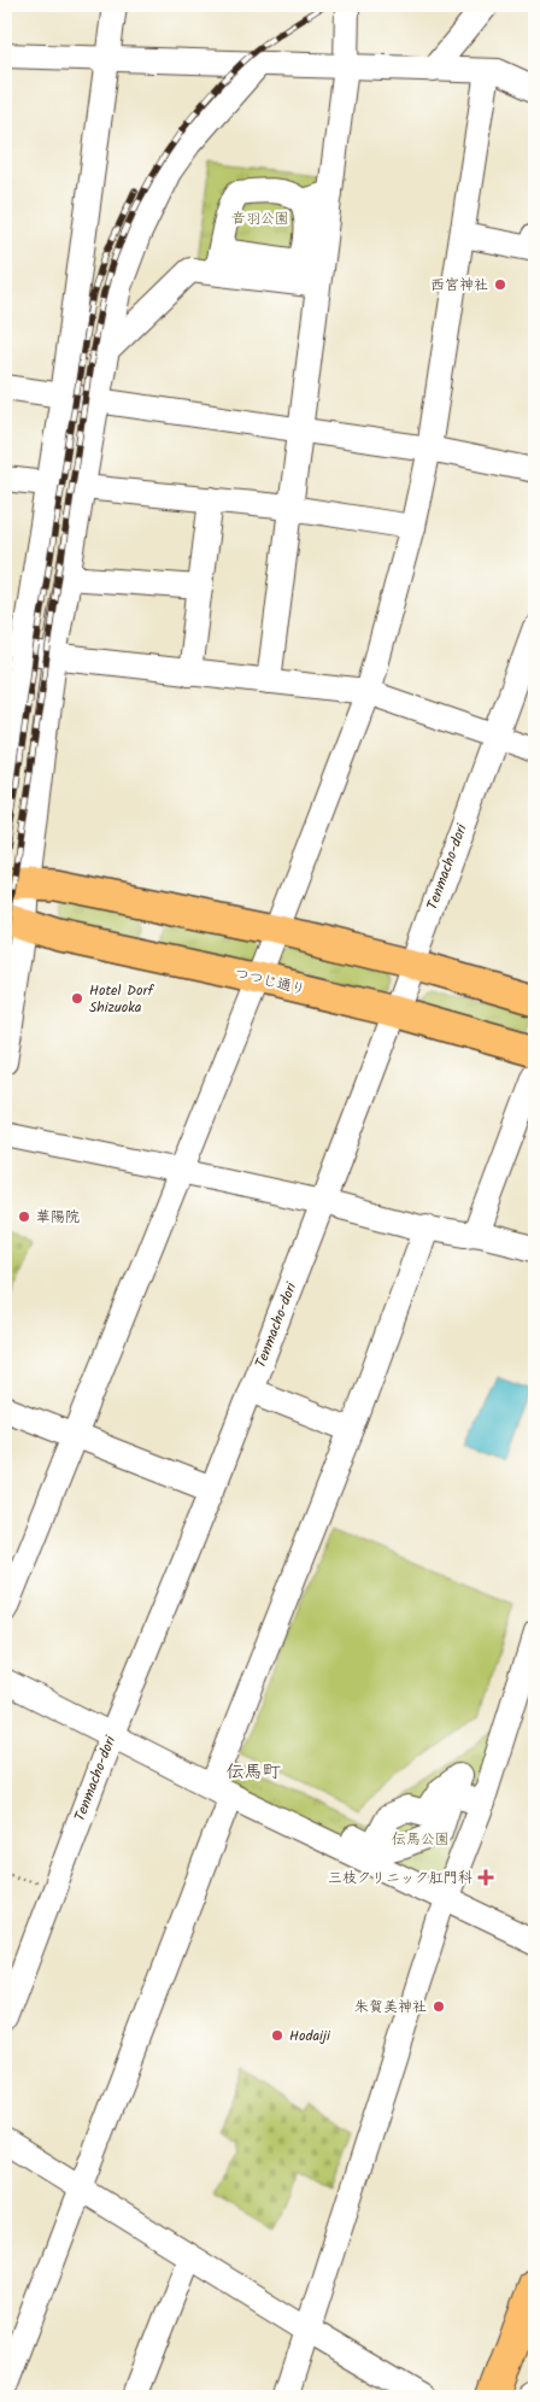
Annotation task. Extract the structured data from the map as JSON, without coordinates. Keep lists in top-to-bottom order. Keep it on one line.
{"streets":{"main road":["つつじ通り"],"street":["Tenmacho-dori"]},"crossings":[["Tenmacho-dori","つつじ通り"]],"districts":["伝馬町"],"parks":["音羽公園","伝馬公園"],"places":{"other":["西宮神社","Hotel Dorf Shizuoka","華陽院","朱賀美神社","Hodaiji"],"health":["三枝クリニック肛門科"]}}
